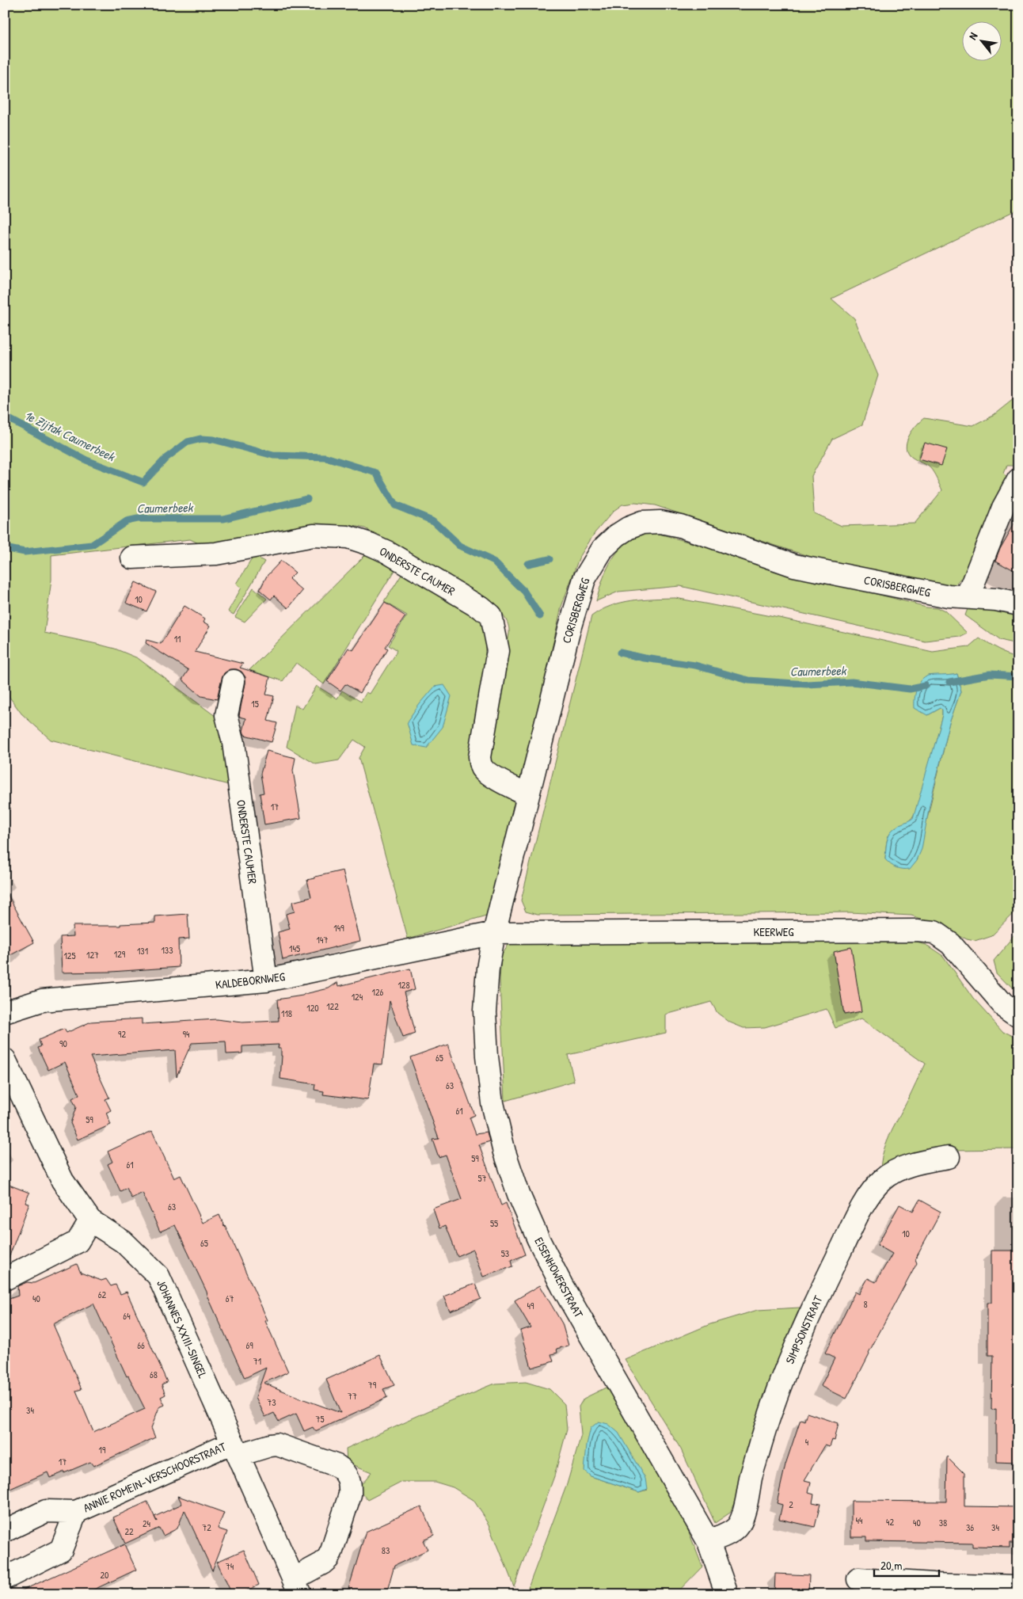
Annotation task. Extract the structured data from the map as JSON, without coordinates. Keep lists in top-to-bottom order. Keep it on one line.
{"streets":{"street":["ONDERSTE CAUMER","CORISBERGWEG","KEERWEG","KALDEBORNWEG","EISENHOWERSTRAAT","JOHANNES XXIII-SINGEL","SIMPSONSTRAAT","ANNIE ROMEIN-VERSCHOORSTRAAT"]},"crossings":[["ONDERSTE CAUMER","CORISBERGWEG"],["ONDERSTE CAUMER","KALDEBORNWEG"],["CORISBERGWEG","KEERWEG"],["CORISBERGWEG","KALDEBORNWEG"],["CORISBERGWEG","EISENHOWERSTRAAT"],["KEERWEG","KALDEBORNWEG"],["KEERWEG","EISENHOWERSTRAAT"],["KALDEBORNWEG","EISENHOWERSTRAAT"],["EISENHOWERSTRAAT","SIMPSONSTRAAT"],["JOHANNES XXIII-SINGEL","ANNIE ROMEIN-VERSCHOORSTRAAT"]],"water":["1e Zijtak Caumerbeek","Caumerbeek"],"house_numbers":["10","11","15","17","149","147","145","133","131","129","127","125","128","126","124","122","120","118","92","94","90","65","63","61","59","59","61","57","63","55","10","65","53","62","40","67","8","49","64","66","69","71","68","79","77","73","34","75","4","19","17","2","44","42","40","38","24","72","36","34","22","83","74","20"],"scale_bar":"20 m","north":"top left"}
